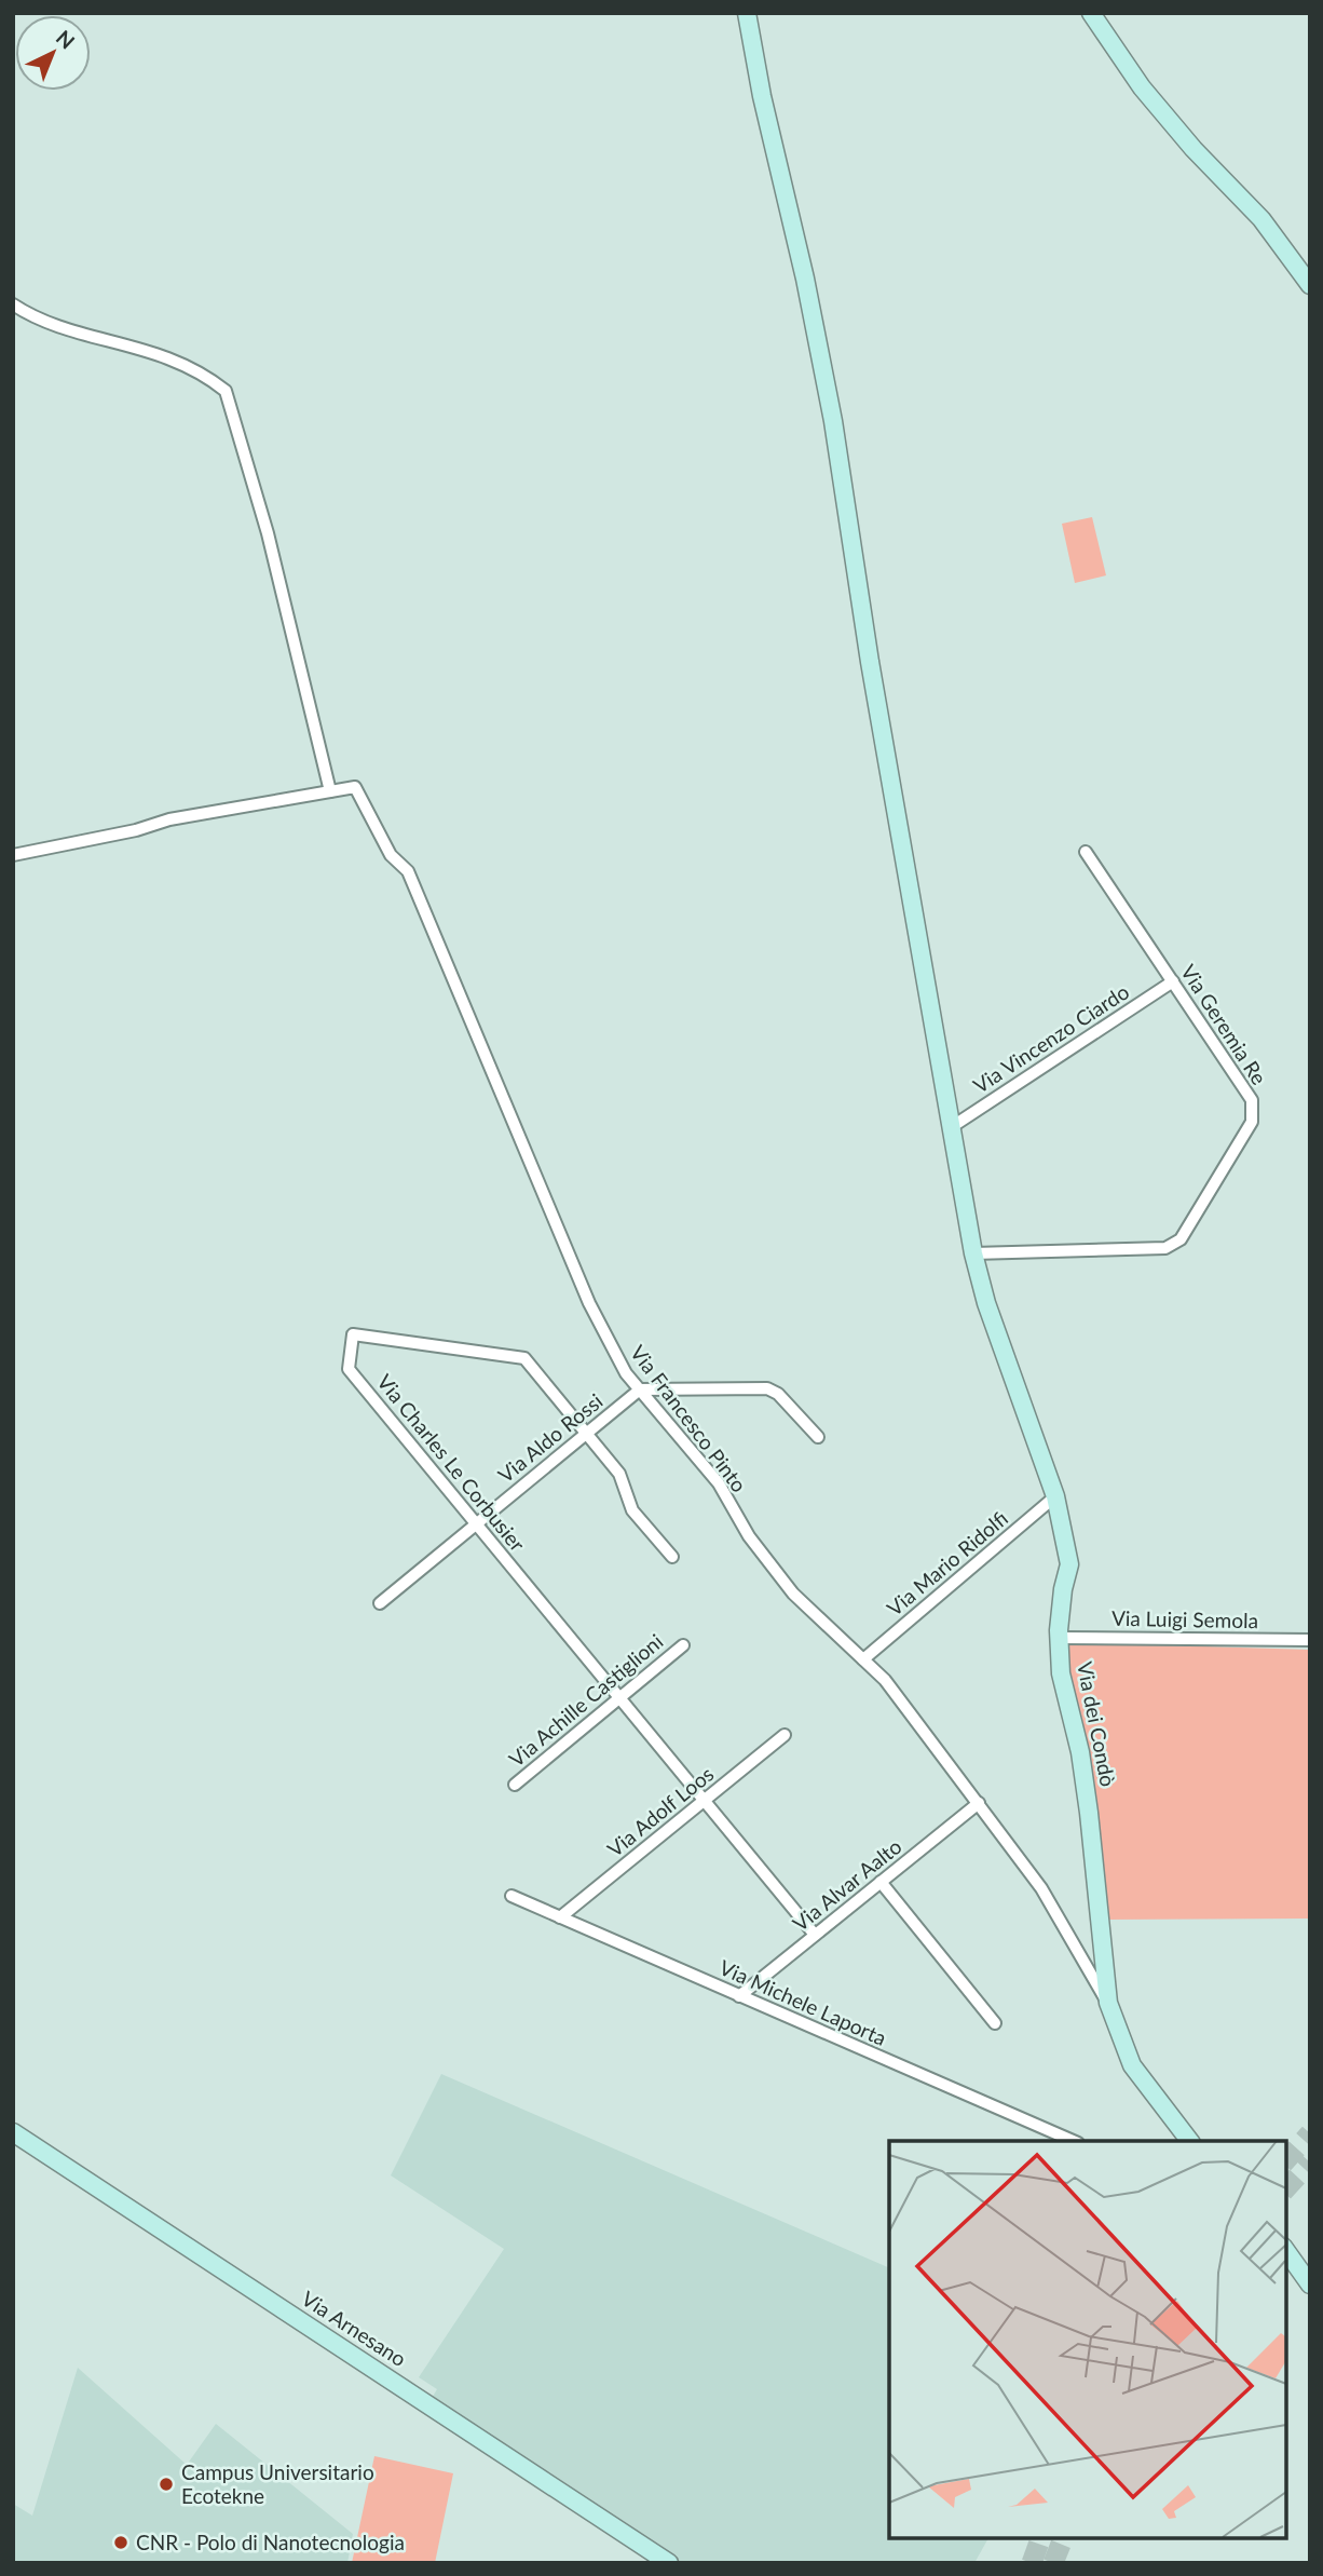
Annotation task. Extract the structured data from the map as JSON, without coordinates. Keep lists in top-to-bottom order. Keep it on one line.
{"streets":{"street":["Via Geremia Re","Via Vincenzo Ciardo","Via Francesco Pinto","Via Aldo Rossi","Via Charles Le Corbusier","Via Mario Ridolfi","Via Luigi Semola","Via Achille Castiglioni","Via dei Condò","Via Adolf Loos","Via Alvar Aalto","Via Michele Laporta","Via Arnesano"]},"crossings":[["Via Geremia Re","Via Vincenzo Ciardo"],["Via Geremia Re","Via dei Condò"],["Via Vincenzo Ciardo","Via dei Condò"],["Via Francesco Pinto","Via Aldo Rossi"],["Via Francesco Pinto","Via Mario Ridolfi"],["Via Francesco Pinto","Via dei Condò"],["Via Francesco Pinto","Via Alvar Aalto"],["Via Aldo Rossi","Via Charles Le Corbusier"],["Via Charles Le Corbusier","Via Achille Castiglioni"],["Via Charles Le Corbusier","Via Adolf Loos"],["Via Charles Le Corbusier","Via Alvar Aalto"],["Via Mario Ridolfi","Via dei Condò"],["Via Luigi Semola","Via dei Condò"],["Via Adolf Loos","Via Michele Laporta"],["Via Alvar Aalto","Via Michele Laporta"]],"places":["Campus Universitario Ecotekne","CNR - Polo di Nanotecnologia"],"north":"top right"}
